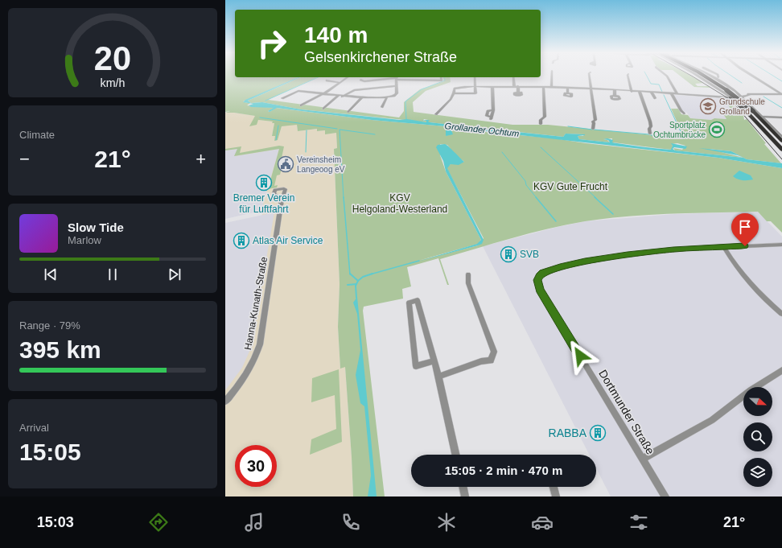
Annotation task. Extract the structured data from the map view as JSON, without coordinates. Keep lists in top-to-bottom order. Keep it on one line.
{"streets":{"street":["Hanna-Kunath-Straße","Dortmunder Straße"]},"water":["Grollander Ochtum"],"parks":["KGV Gute Frucht","KGV Helgoland-Westerland"],"places":{"school or university":["Grundschule Grolland"],"sports":["Sportplatz Ochtumbrücke"],"public building":["Vereinsheim Langeoog eV"],"building":["Bremer Verein für Luftfahrt","Atlas Air Service","SVB","RABBA"]},"north":"right","page":{"turn":["140 m","Gelsenkirchener Straße"],"tile":["Climate",["Range · 79%","395 km"],["Arrival","15:05"]],"heat":["−","21°","+"],"song":["Slow Tide","Marlow"],"limit":"30","trip":"15:05 · 2 min · 470 m","tabs":["15:03","21°"],"gauge":["20","km/h"]}}
